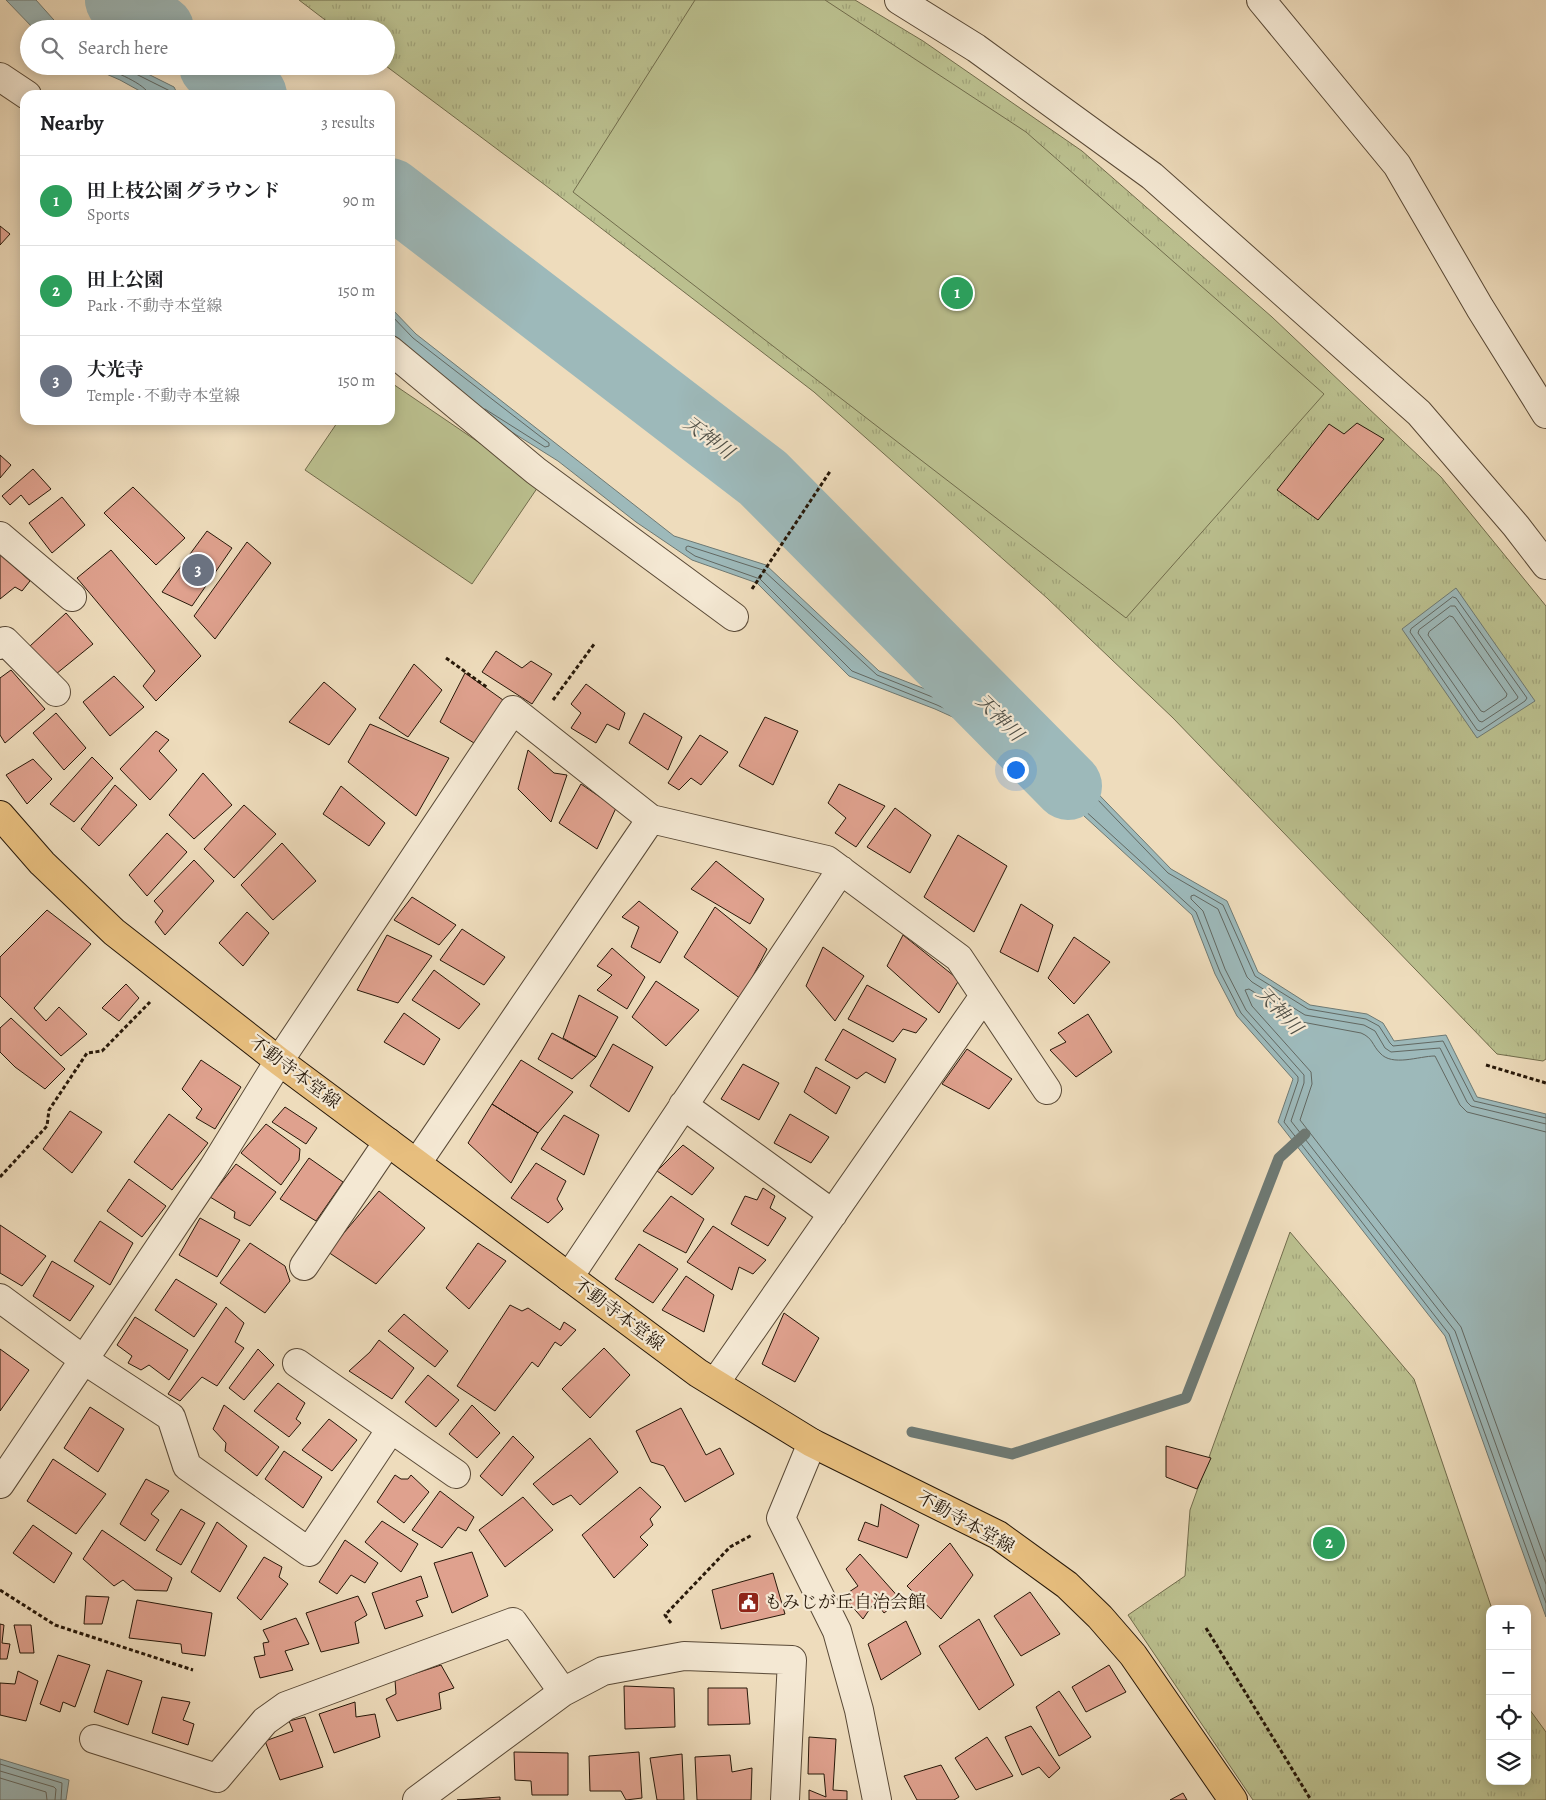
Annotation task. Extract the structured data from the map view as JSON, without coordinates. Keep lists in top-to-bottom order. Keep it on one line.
{"streets":{"main road":["不動寺本堂線"]},"water":["天神川"],"places":{"public building":["もみじが丘自治会館"]},"page":{"search":"Search here","heading":["Nearby","3 results"],"list":[{"mark":"1","name":"田上枝公園 グラウンド","note":"Sports","value":"90 m"},{"mark":"2","name":"田上公園","note":"Park · 不動寺本堂線","value":"150 m"},{"mark":"3","name":"大光寺","note":"Temple · 不動寺本堂線","value":"150 m"}],"pins":["1","3","2"],"map_buttons":["+","−"]}}
